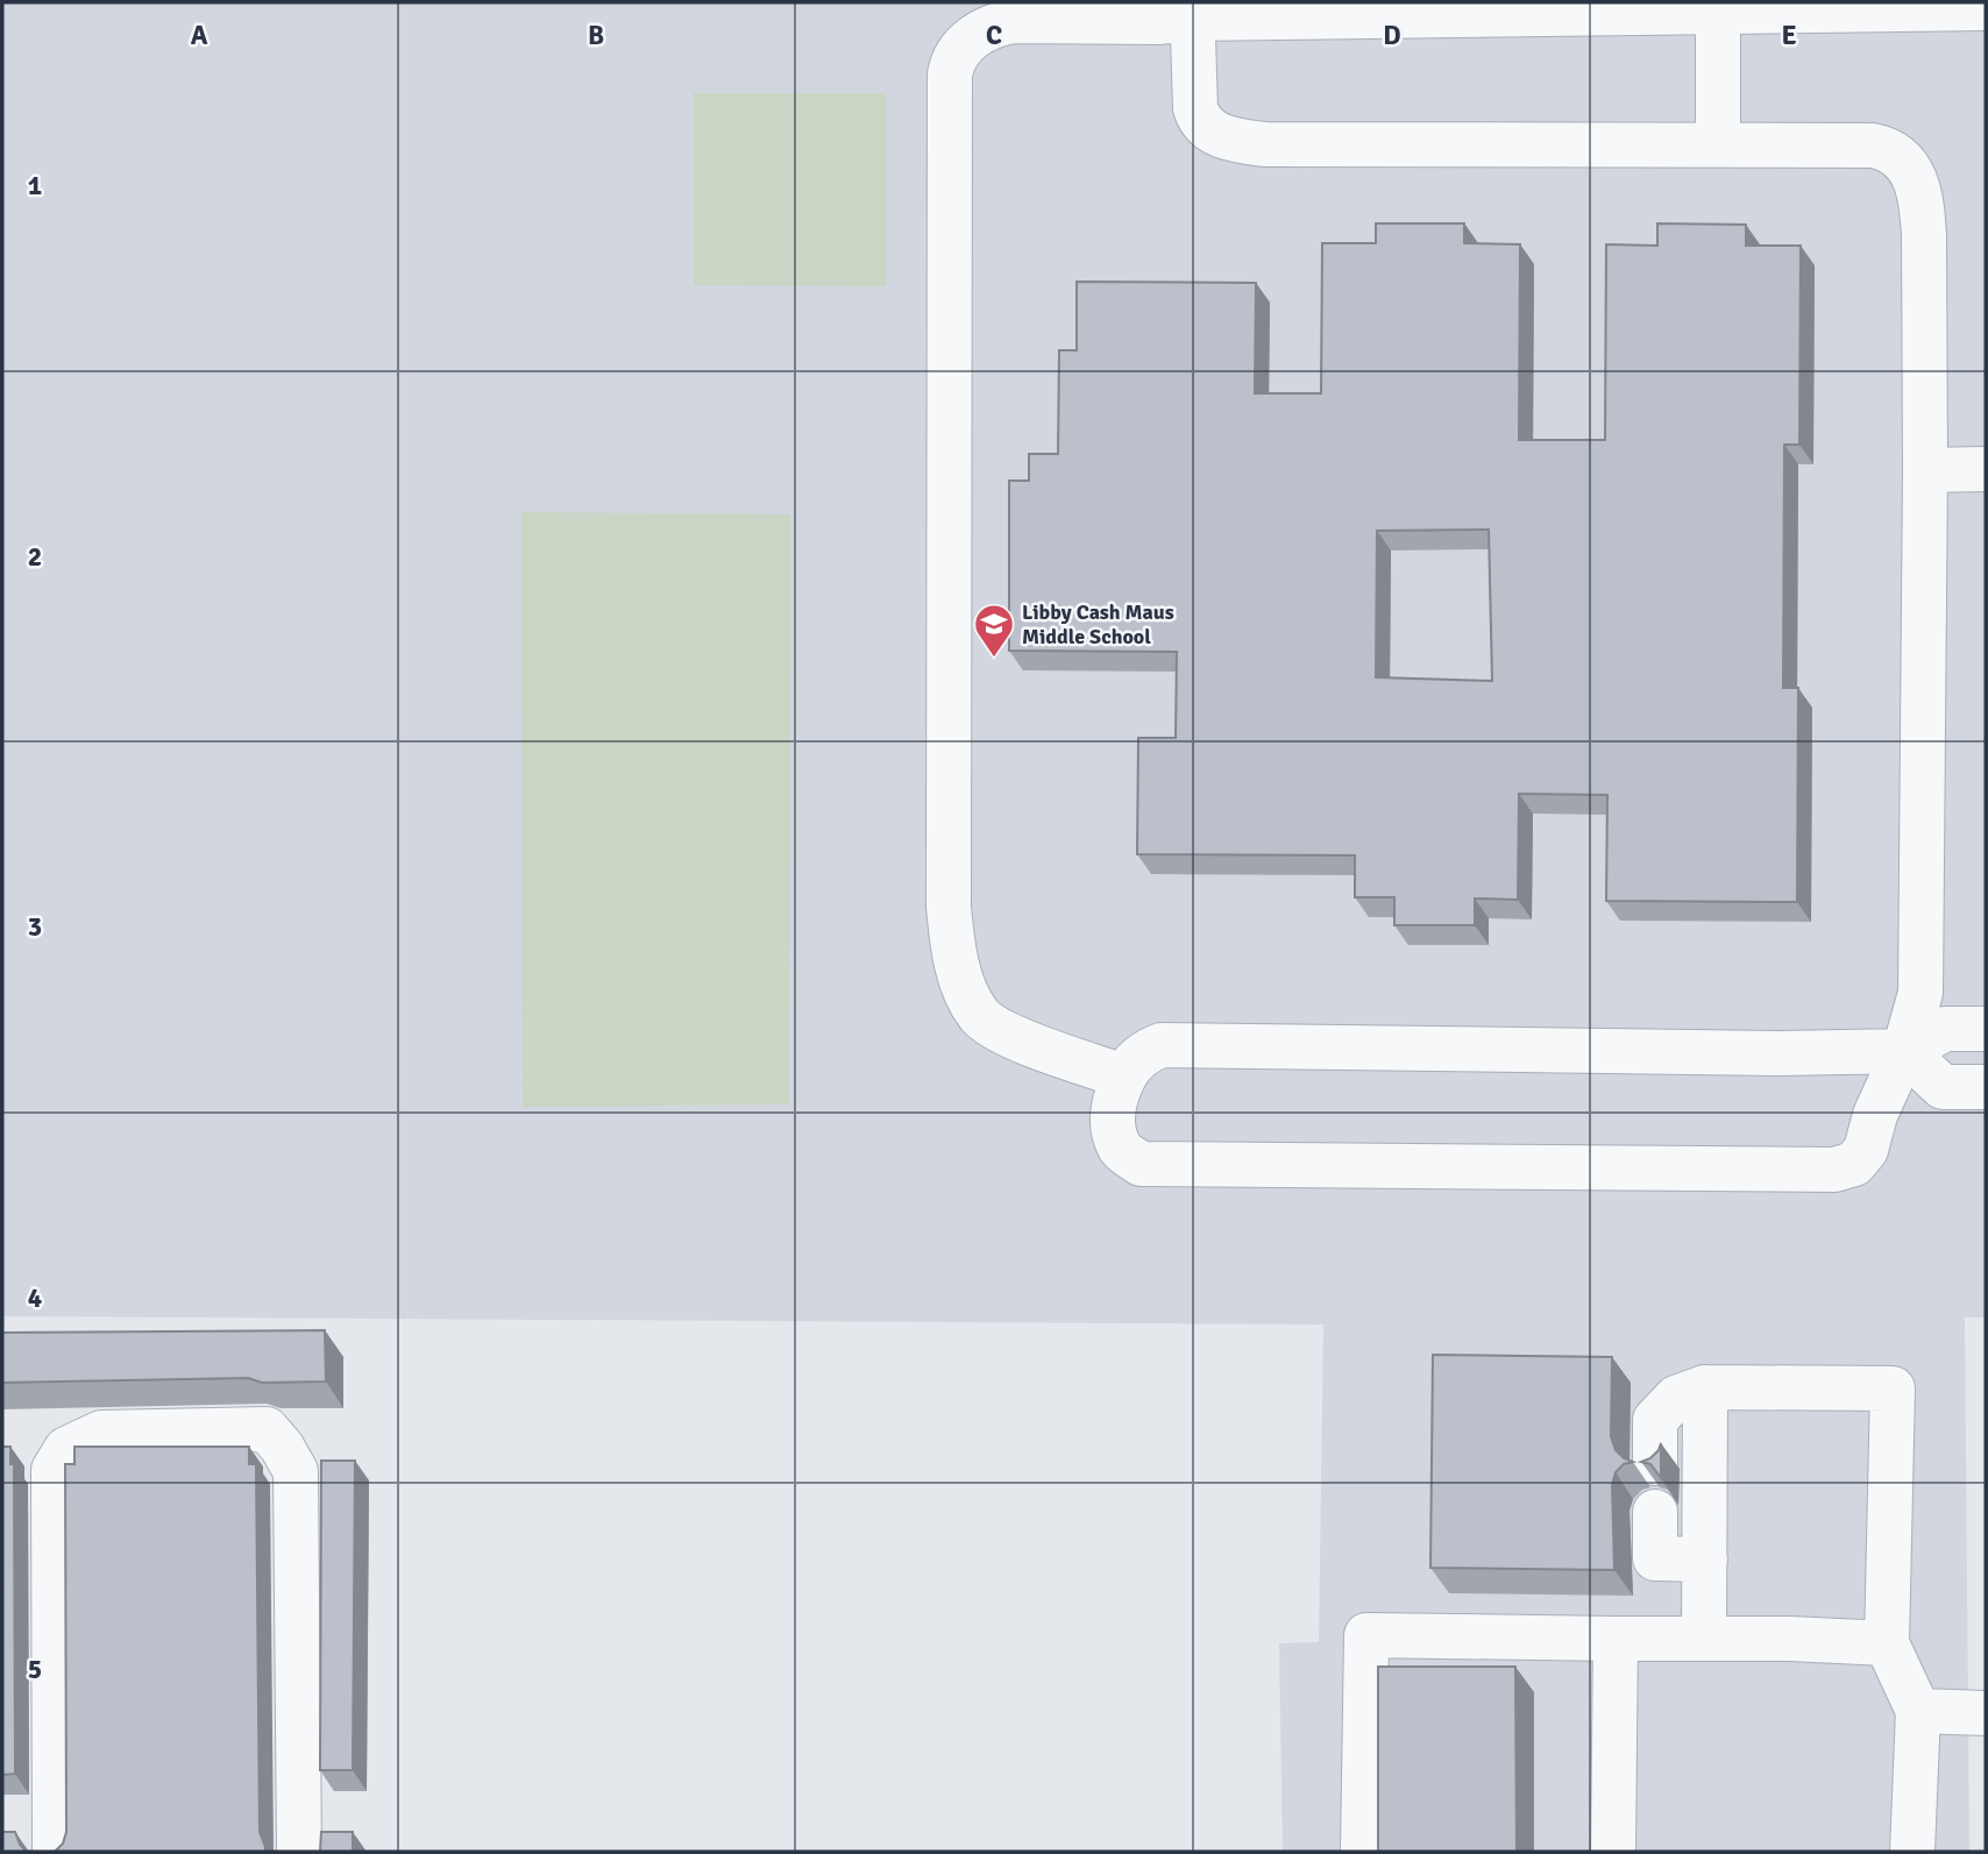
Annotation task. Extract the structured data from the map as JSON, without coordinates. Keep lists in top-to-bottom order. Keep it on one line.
{"places":{"school or university":["Libby Cash Maus Middle School"]},"grid":{"columns":["A","B","C","D","E"],"rows":["1","2","3","4","5"]}}
